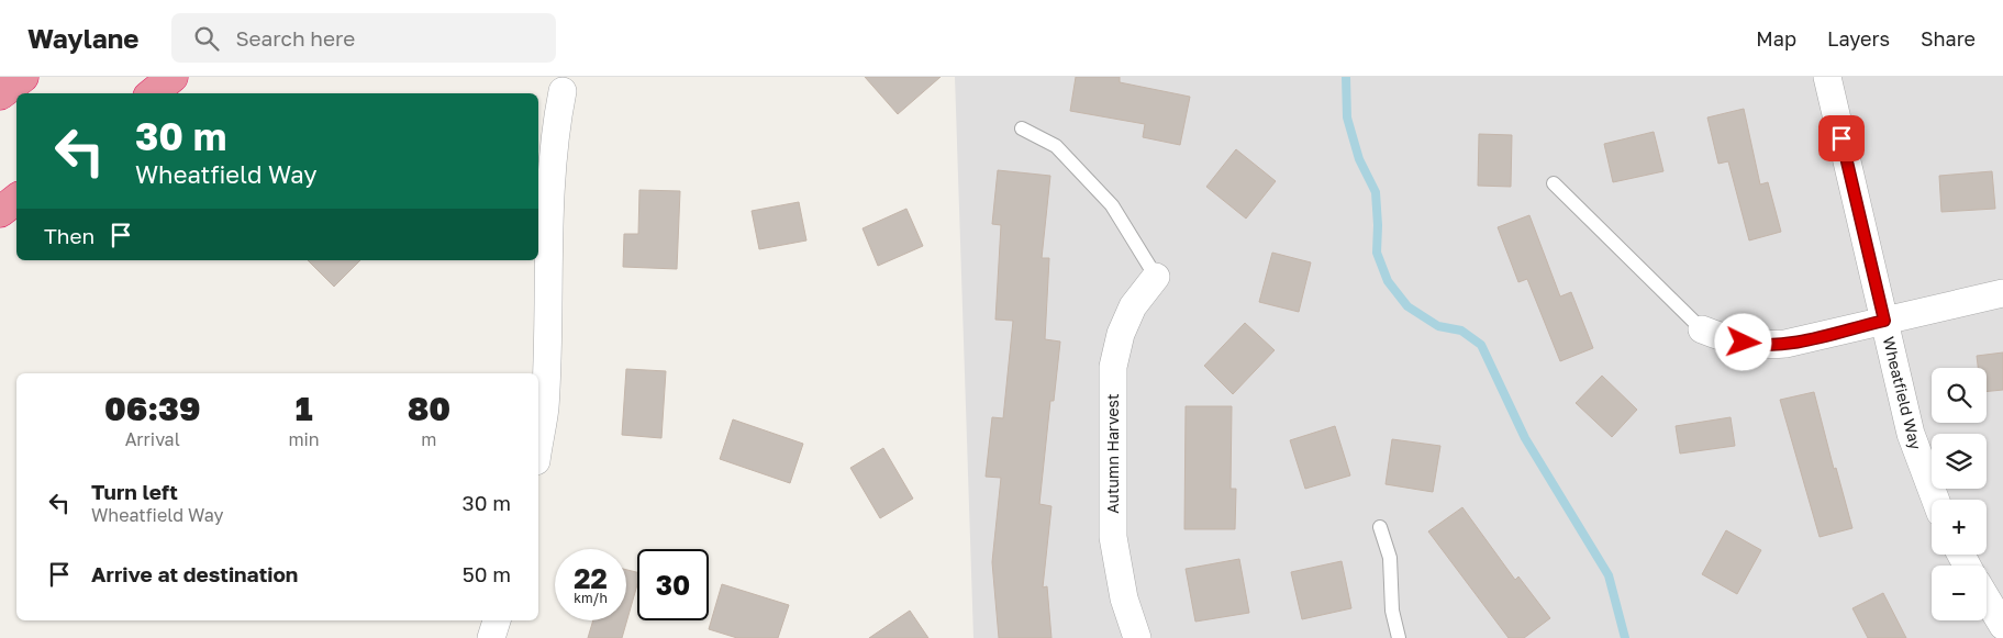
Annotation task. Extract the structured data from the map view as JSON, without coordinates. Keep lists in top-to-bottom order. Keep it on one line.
{"streets":{"street":["Wheatfield Way","Autumn Harvest"]},"page":{"header":"Waylane","search":"Search here","nav":["Map","Layers","Share"],"turn":["30 m","Wheatfield Way"],"then":"Then","map_buttons":["+","−"],"eta":["06:39","Arrival","1","min","80","m"],"list":[{"name":"Turn left","note":"Wheatfield Way","value":"30 m"},{"name":"Arrive at destination","value":"50 m"}],"speed":"22 km/h","limit":"30"}}
